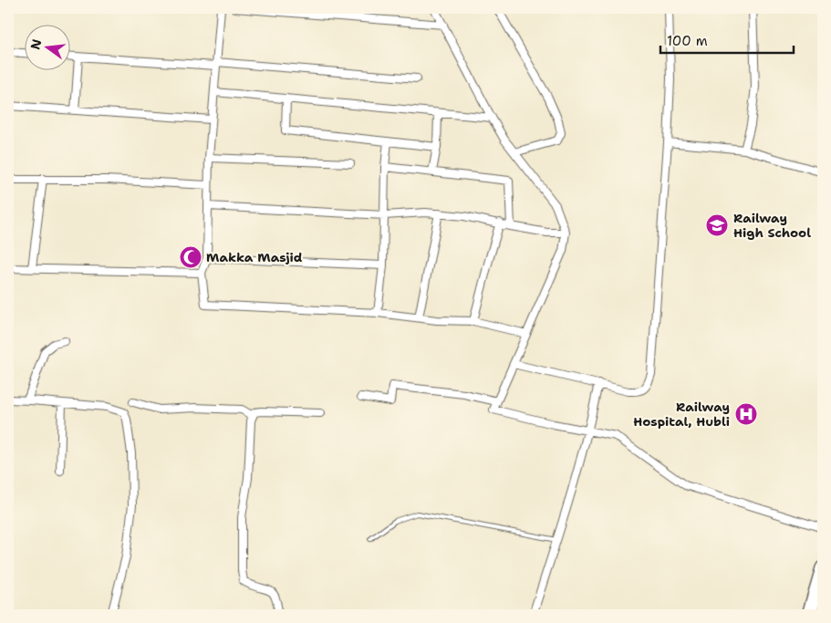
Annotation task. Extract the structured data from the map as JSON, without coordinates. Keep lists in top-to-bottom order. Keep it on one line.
{"places":{"school or university":["Railway High School"],"mosque":["Makka Masjid"],"hospital":["Railway Hospital, Hubli"]},"scale_bar":"100 m","north":"left"}
